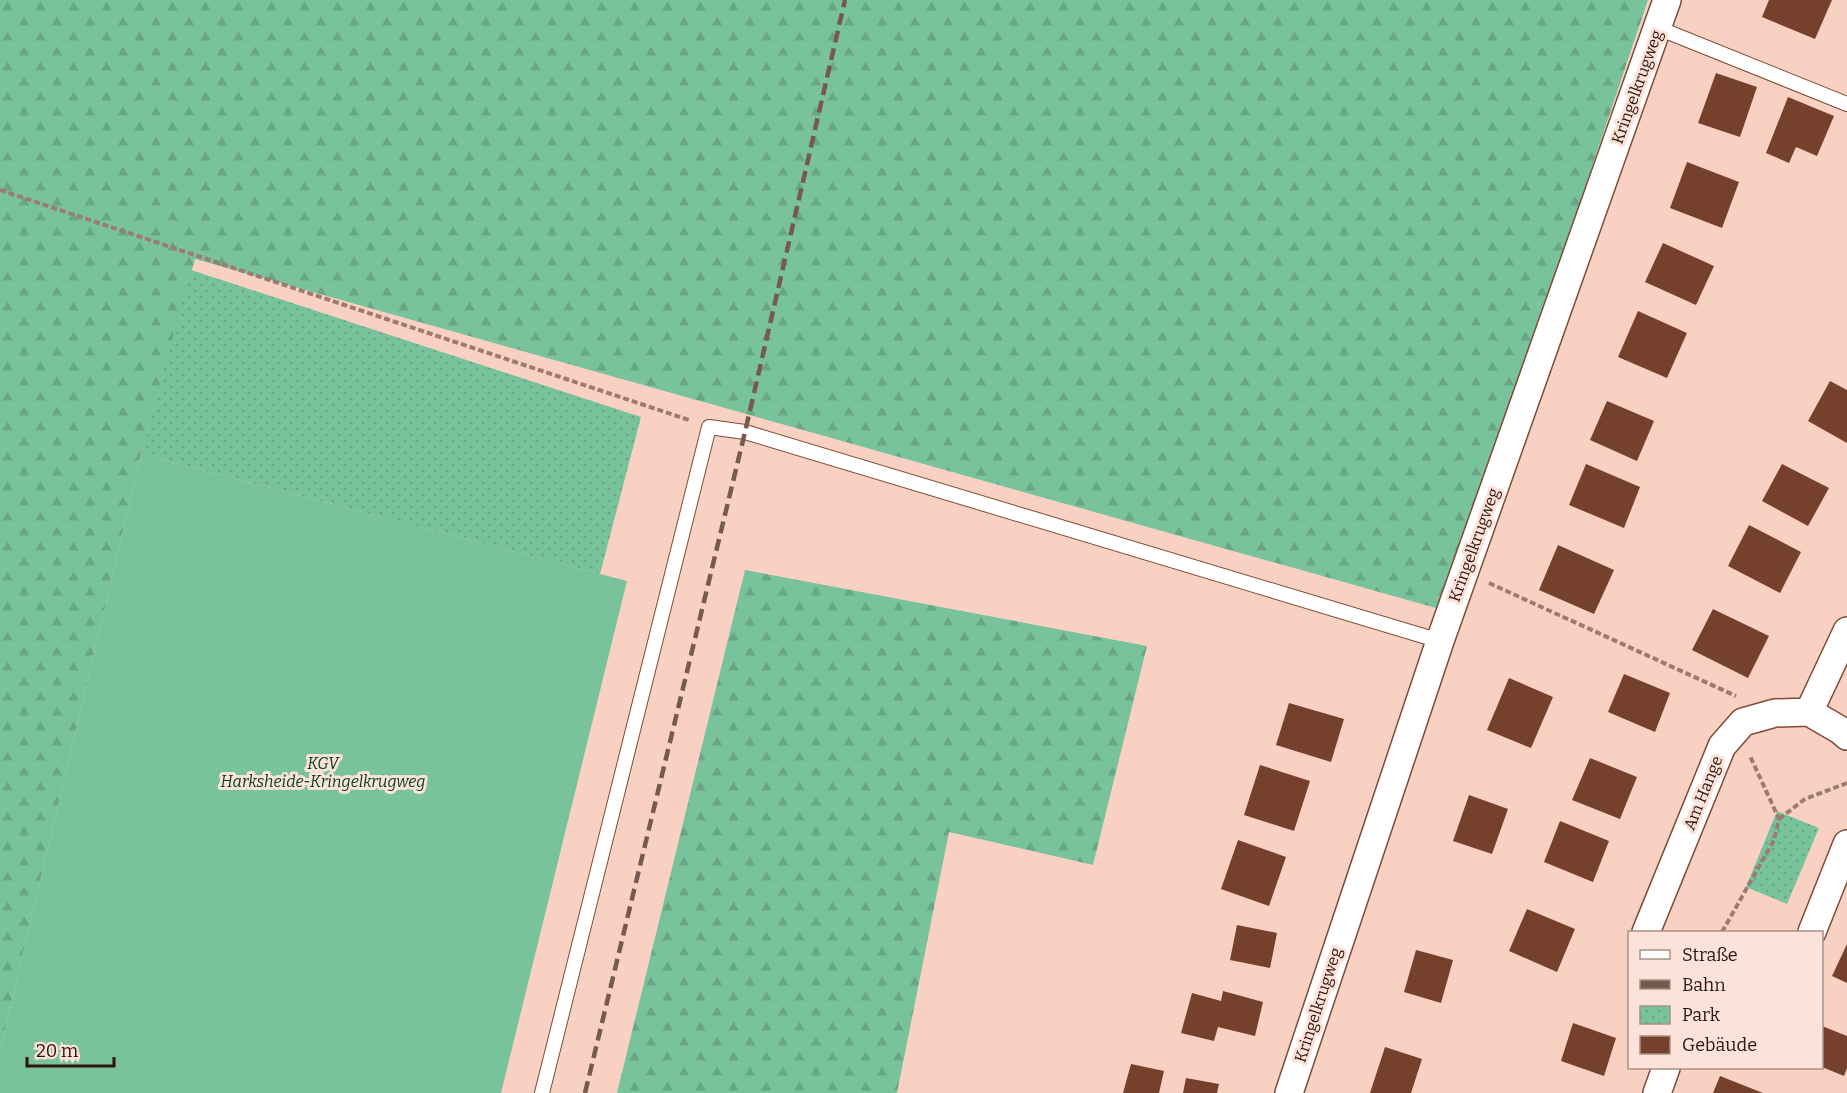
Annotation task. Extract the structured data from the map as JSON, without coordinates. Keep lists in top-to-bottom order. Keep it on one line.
{"streets":{"street":["Kringelkrugweg","Am Hange"]},"parks":["KGV Harksheide-Kringelkrugweg"],"legend":["Straße","Bahn","Park","Gebäude"],"scale_bar":"20 m"}
